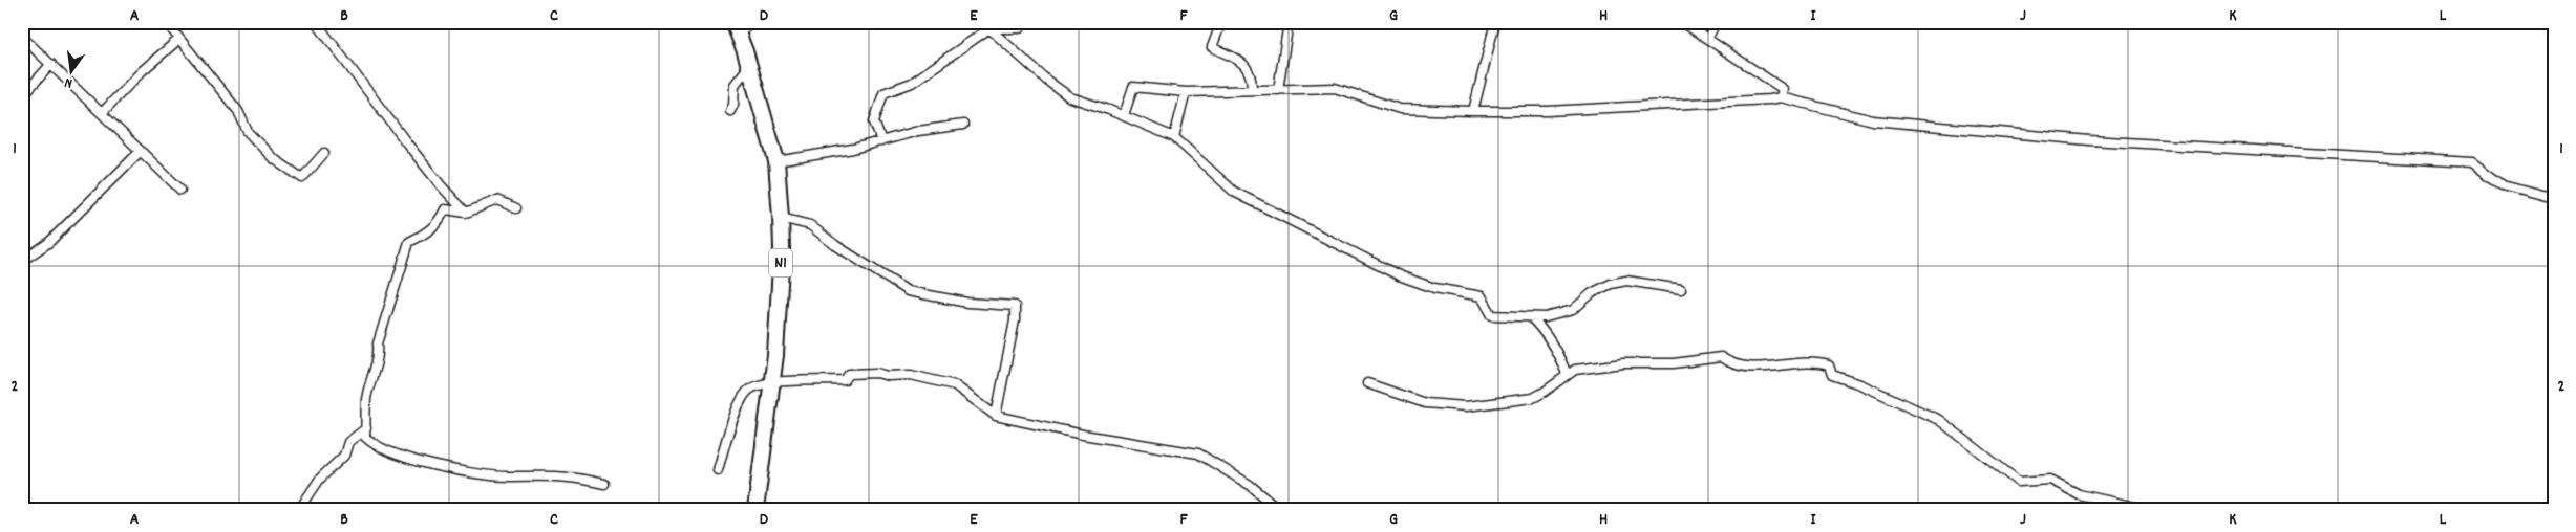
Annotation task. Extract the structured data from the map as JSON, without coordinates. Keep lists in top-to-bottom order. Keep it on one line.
{"streets":{"highway":["N1"]},"north":"bottom","grid":{"columns":["A","B","C","D","E","F","G","H","I","J","K","L"],"rows":["1","2"]}}
